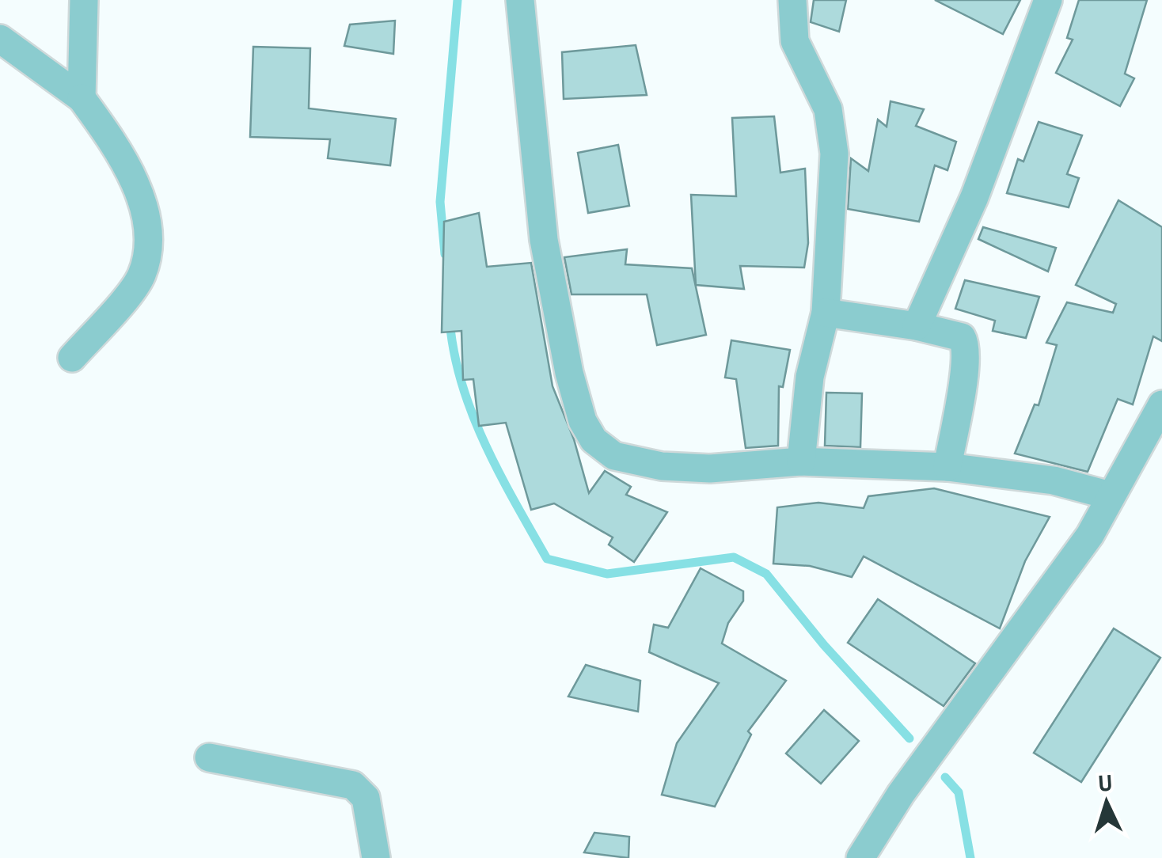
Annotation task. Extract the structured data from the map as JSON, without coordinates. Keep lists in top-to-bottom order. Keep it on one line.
{"north":"top"}
